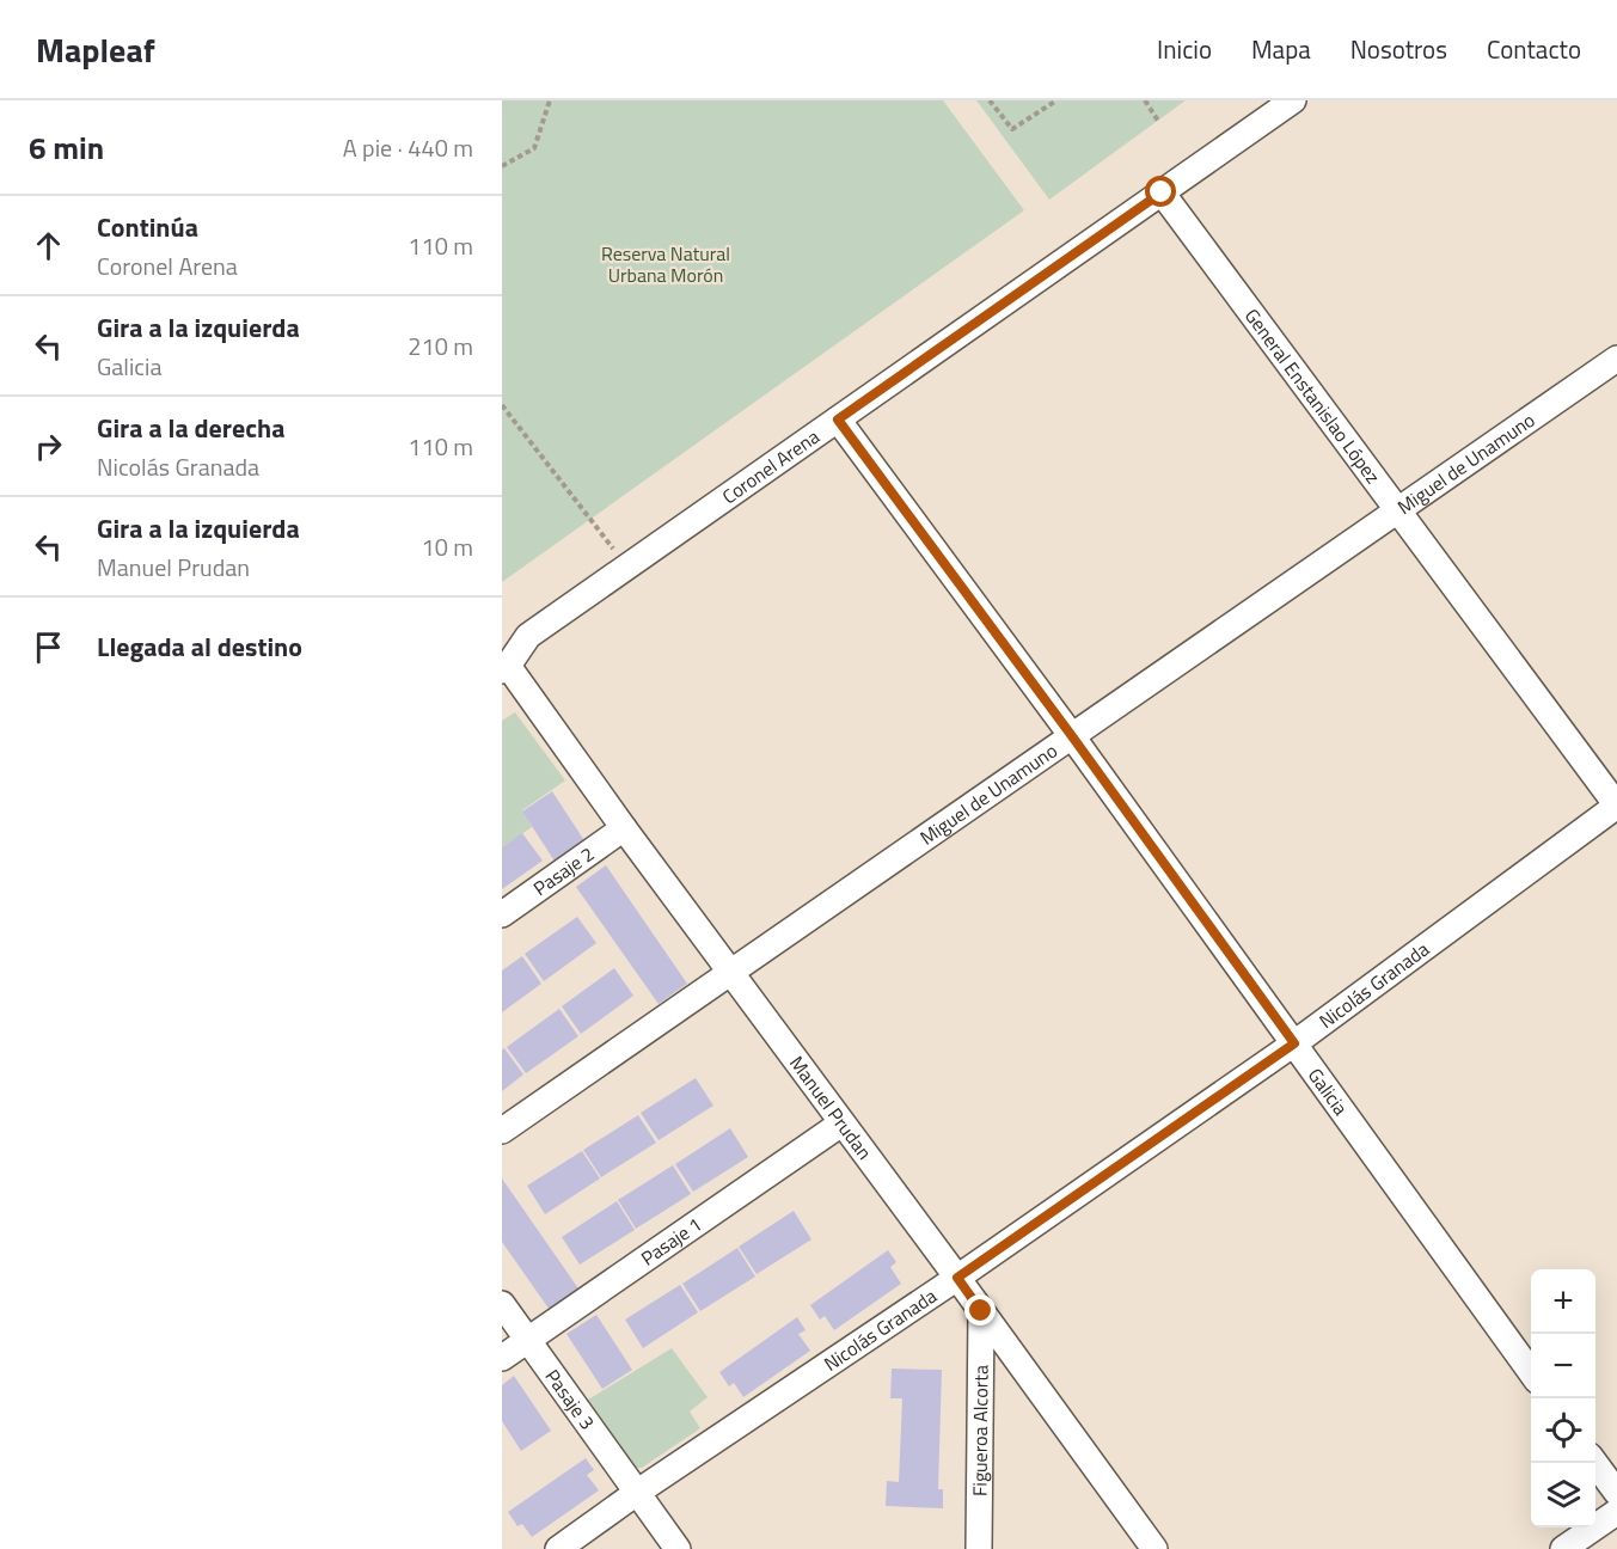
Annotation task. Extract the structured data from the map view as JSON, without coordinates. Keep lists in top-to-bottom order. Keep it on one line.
{"streets":{"street":["General Enstanislao López","Miguel de Unamuno","Coronel Arena","Pasaje 2","Nicolás Granada","Galicia","Manuel Prudan","Pasaje 1","Pasaje 3","Figueroa Alcorta"]},"crossings":[["General Enstanislao López","Miguel de Unamuno"],["General Enstanislao López","Coronel Arena"],["General Enstanislao López","Nicolás Granada"],["Miguel de Unamuno","Galicia"],["Miguel de Unamuno","Manuel Prudan"],["Coronel Arena","Galicia"],["Coronel Arena","Manuel Prudan"],["Pasaje 2","Manuel Prudan"],["Nicolás Granada","Galicia"],["Nicolás Granada","Manuel Prudan"],["Nicolás Granada","Pasaje 3"],["Manuel Prudan","Pasaje 1"],["Manuel Prudan","Figueroa Alcorta"],["Pasaje 1","Pasaje 3"]],"parks":["Reserva Natural Urbana Morón"],"page":{"header":"Mapleaf","nav":["Inicio","Mapa","Nosotros","Contacto"],"heading":["6 min","A pie · 440 m"],"list":[["Continúa","Coronel Arena","110 m"],["Gira a la izquierda","Galicia","210 m"],["Gira a la derecha","Nicolás Granada","110 m"],["Gira a la izquierda","Manuel Prudan","10 m"],"Llegada al destino"],"map_buttons":["+","−"]}}
